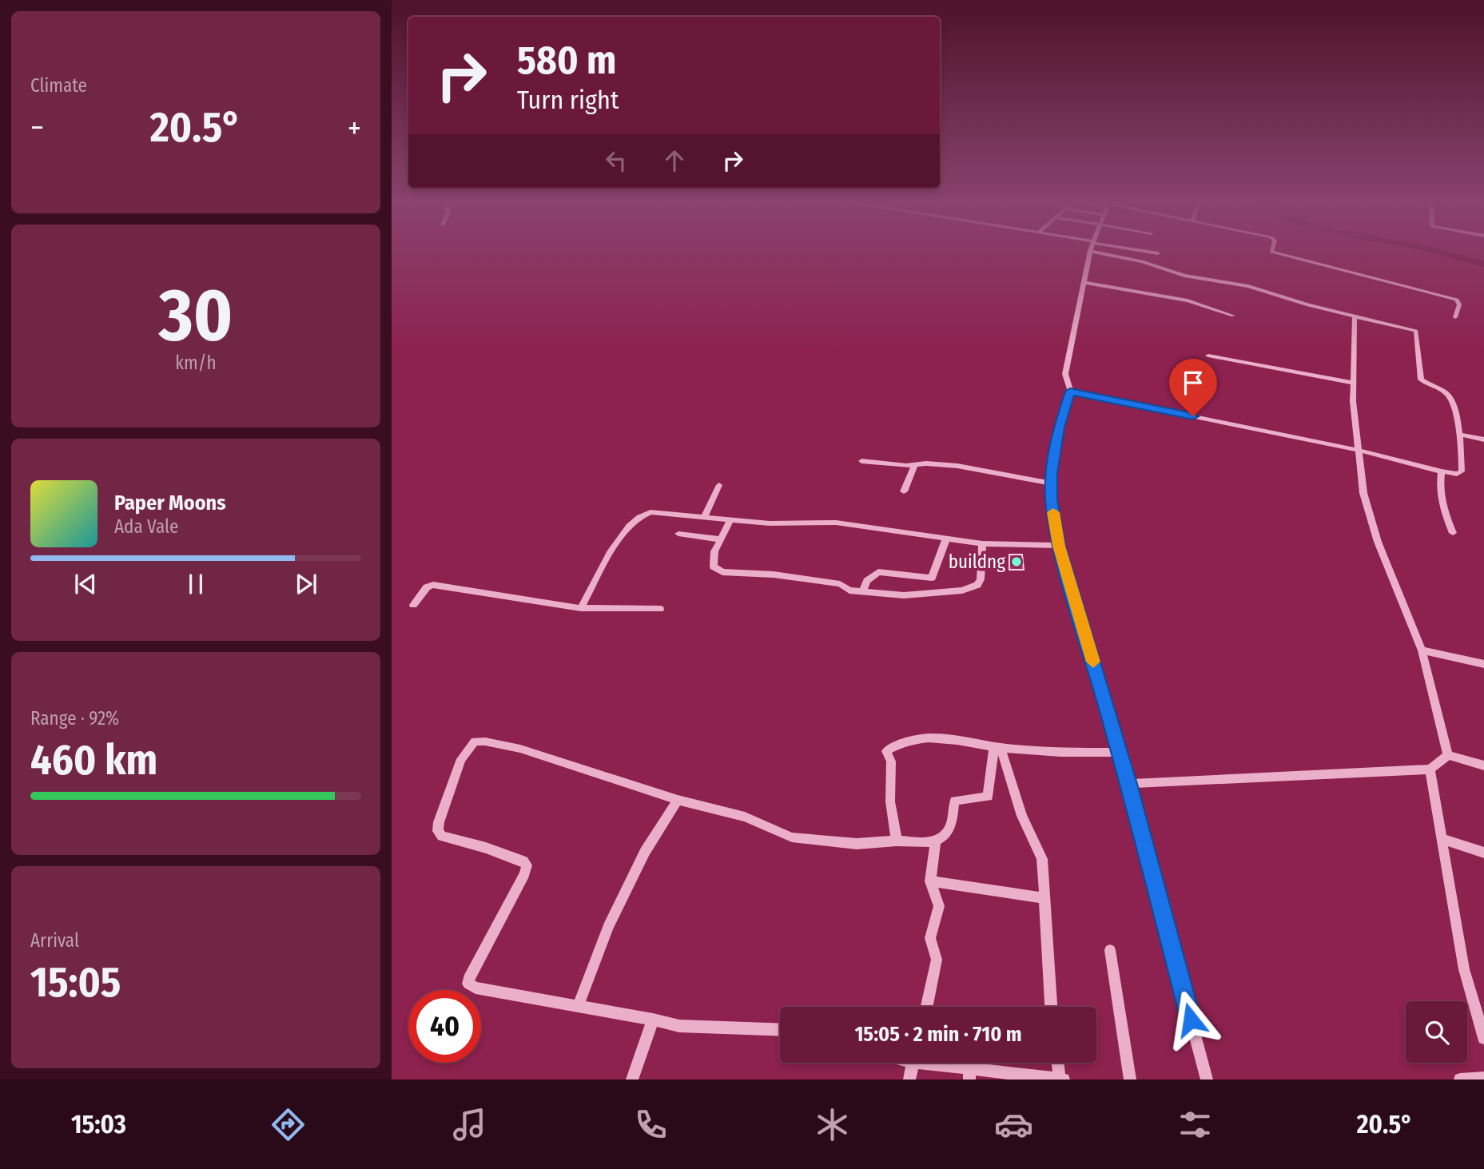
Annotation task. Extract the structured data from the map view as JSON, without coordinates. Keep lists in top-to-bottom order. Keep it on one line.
{"places":["buildng"],"page":{"tile":["Climate",["30","km/h"],["Range · 92%","460 km"],["Arrival","15:05"]],"turn":["580 m","Turn right"],"heat":["−","20.5°","+"],"song":["Paper Moons","Ada Vale"],"limit":"40","trip":"15:05 · 2 min · 710 m","tabs":["15:03","20.5°"]}}
